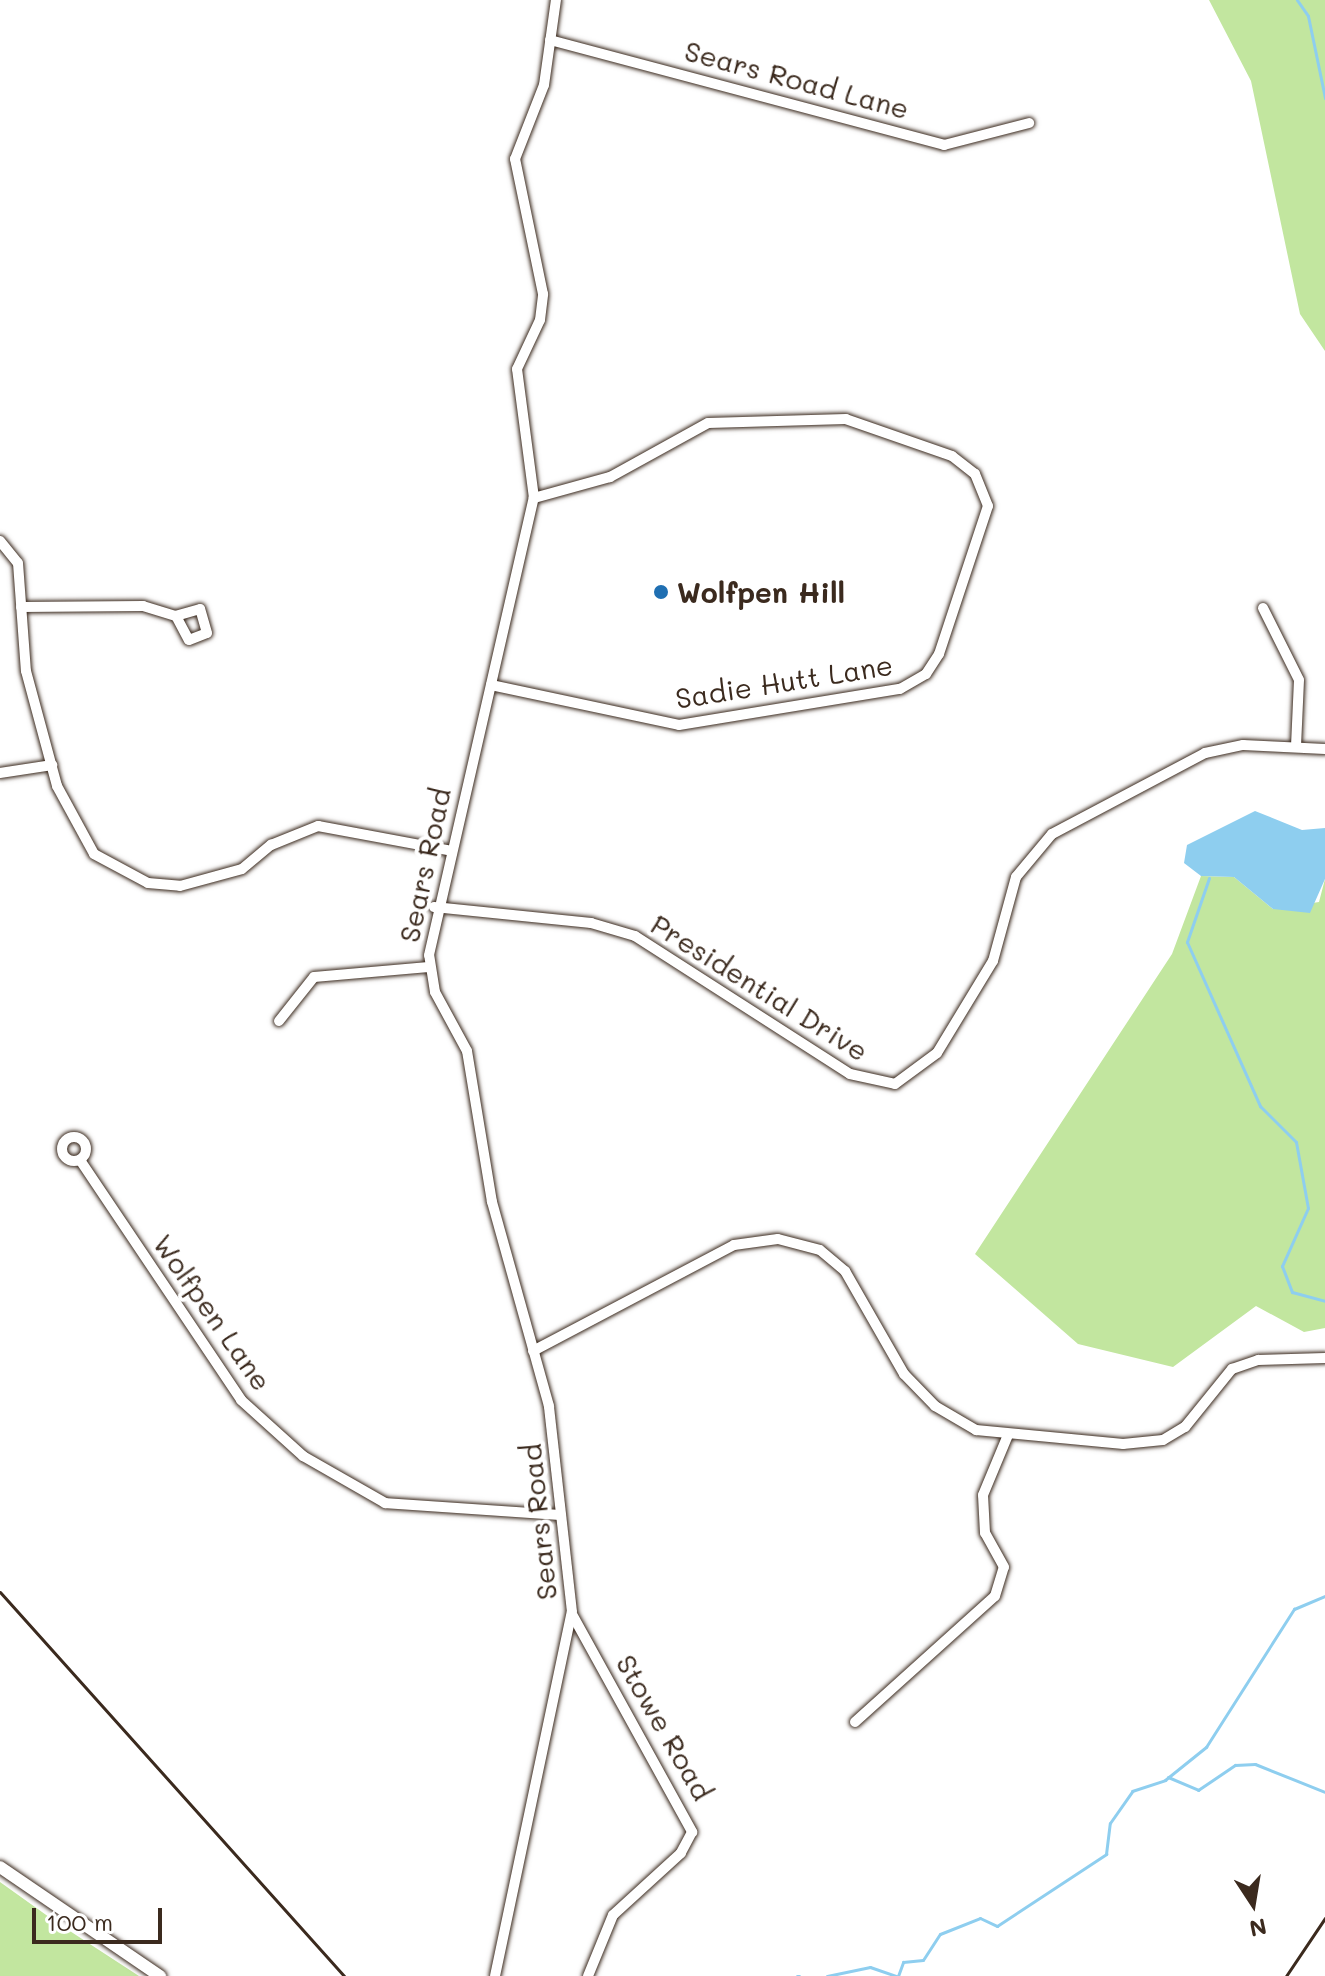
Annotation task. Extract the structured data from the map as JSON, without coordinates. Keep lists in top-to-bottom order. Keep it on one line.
{"streets":{"street":["Sears Road Lane","Sadie Hutt Lane","Sears Road","Presidential Drive","Wolfpen Lane","Stowe Road"]},"crossings":[["Sears Road Lane","Sears Road"],["Sadie Hutt Lane","Sears Road"],["Sears Road","Presidential Drive"],["Sears Road","Wolfpen Lane"],["Sears Road","Stowe Road"]],"places":["Wolfpen Hill"],"scale_bar":"100 m","north":"bottom"}
